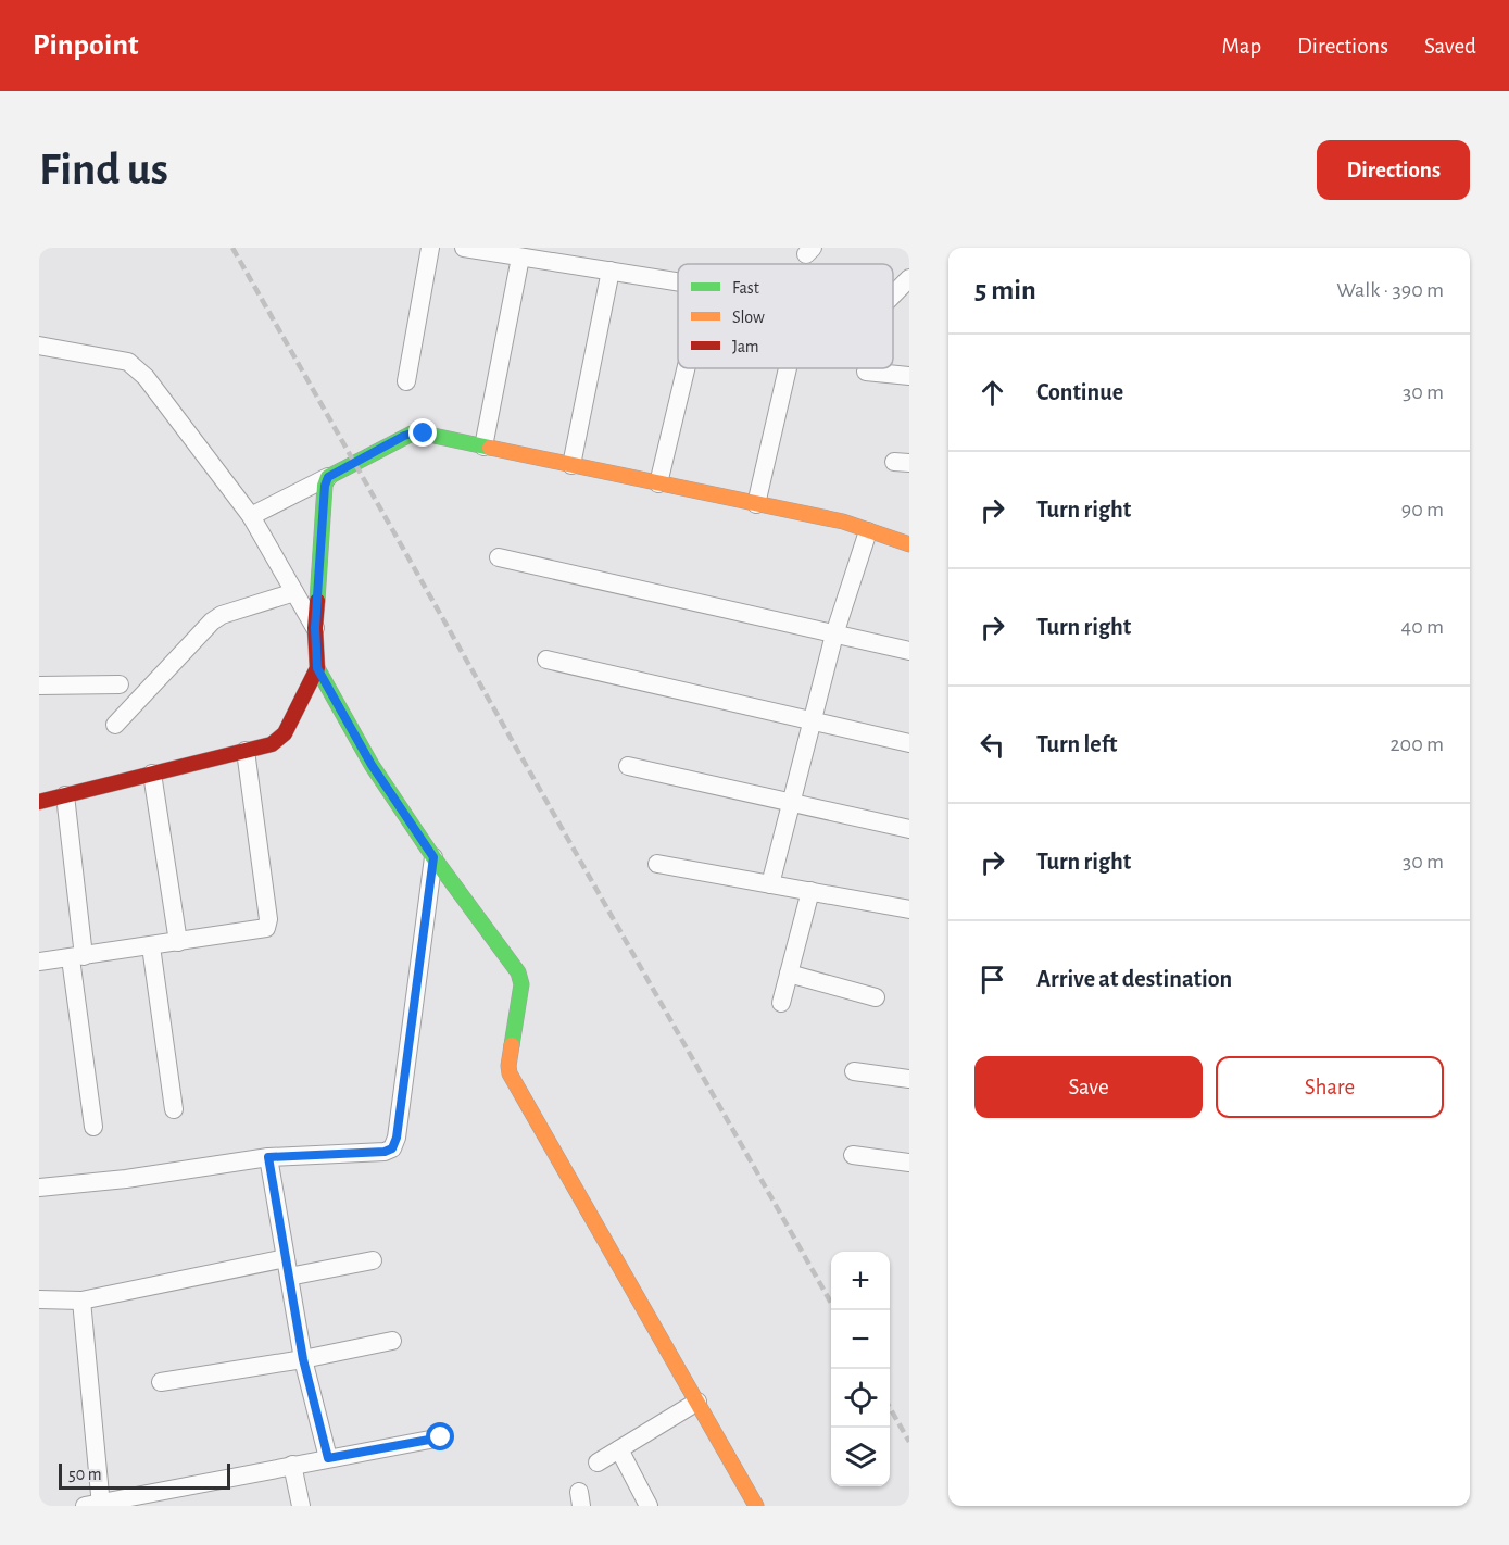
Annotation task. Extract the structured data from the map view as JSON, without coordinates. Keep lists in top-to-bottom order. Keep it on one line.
{"legend":["Fast","Slow","Jam"],"scale_bar":"50 m","page":{"header":"Pinpoint","nav":["Map","Directions","Saved"],"buttons":["Directions",["Save","Share"]],"title":"Find us","heading":["5 min","Walk · 390 m"],"list":[["Continue","30 m"],["Turn right","90 m"],["Turn right","40 m"],["Turn left","200 m"],["Turn right","30 m"],"Arrive at destination"],"map_buttons":["+","−"],"scale":"50 m"}}
